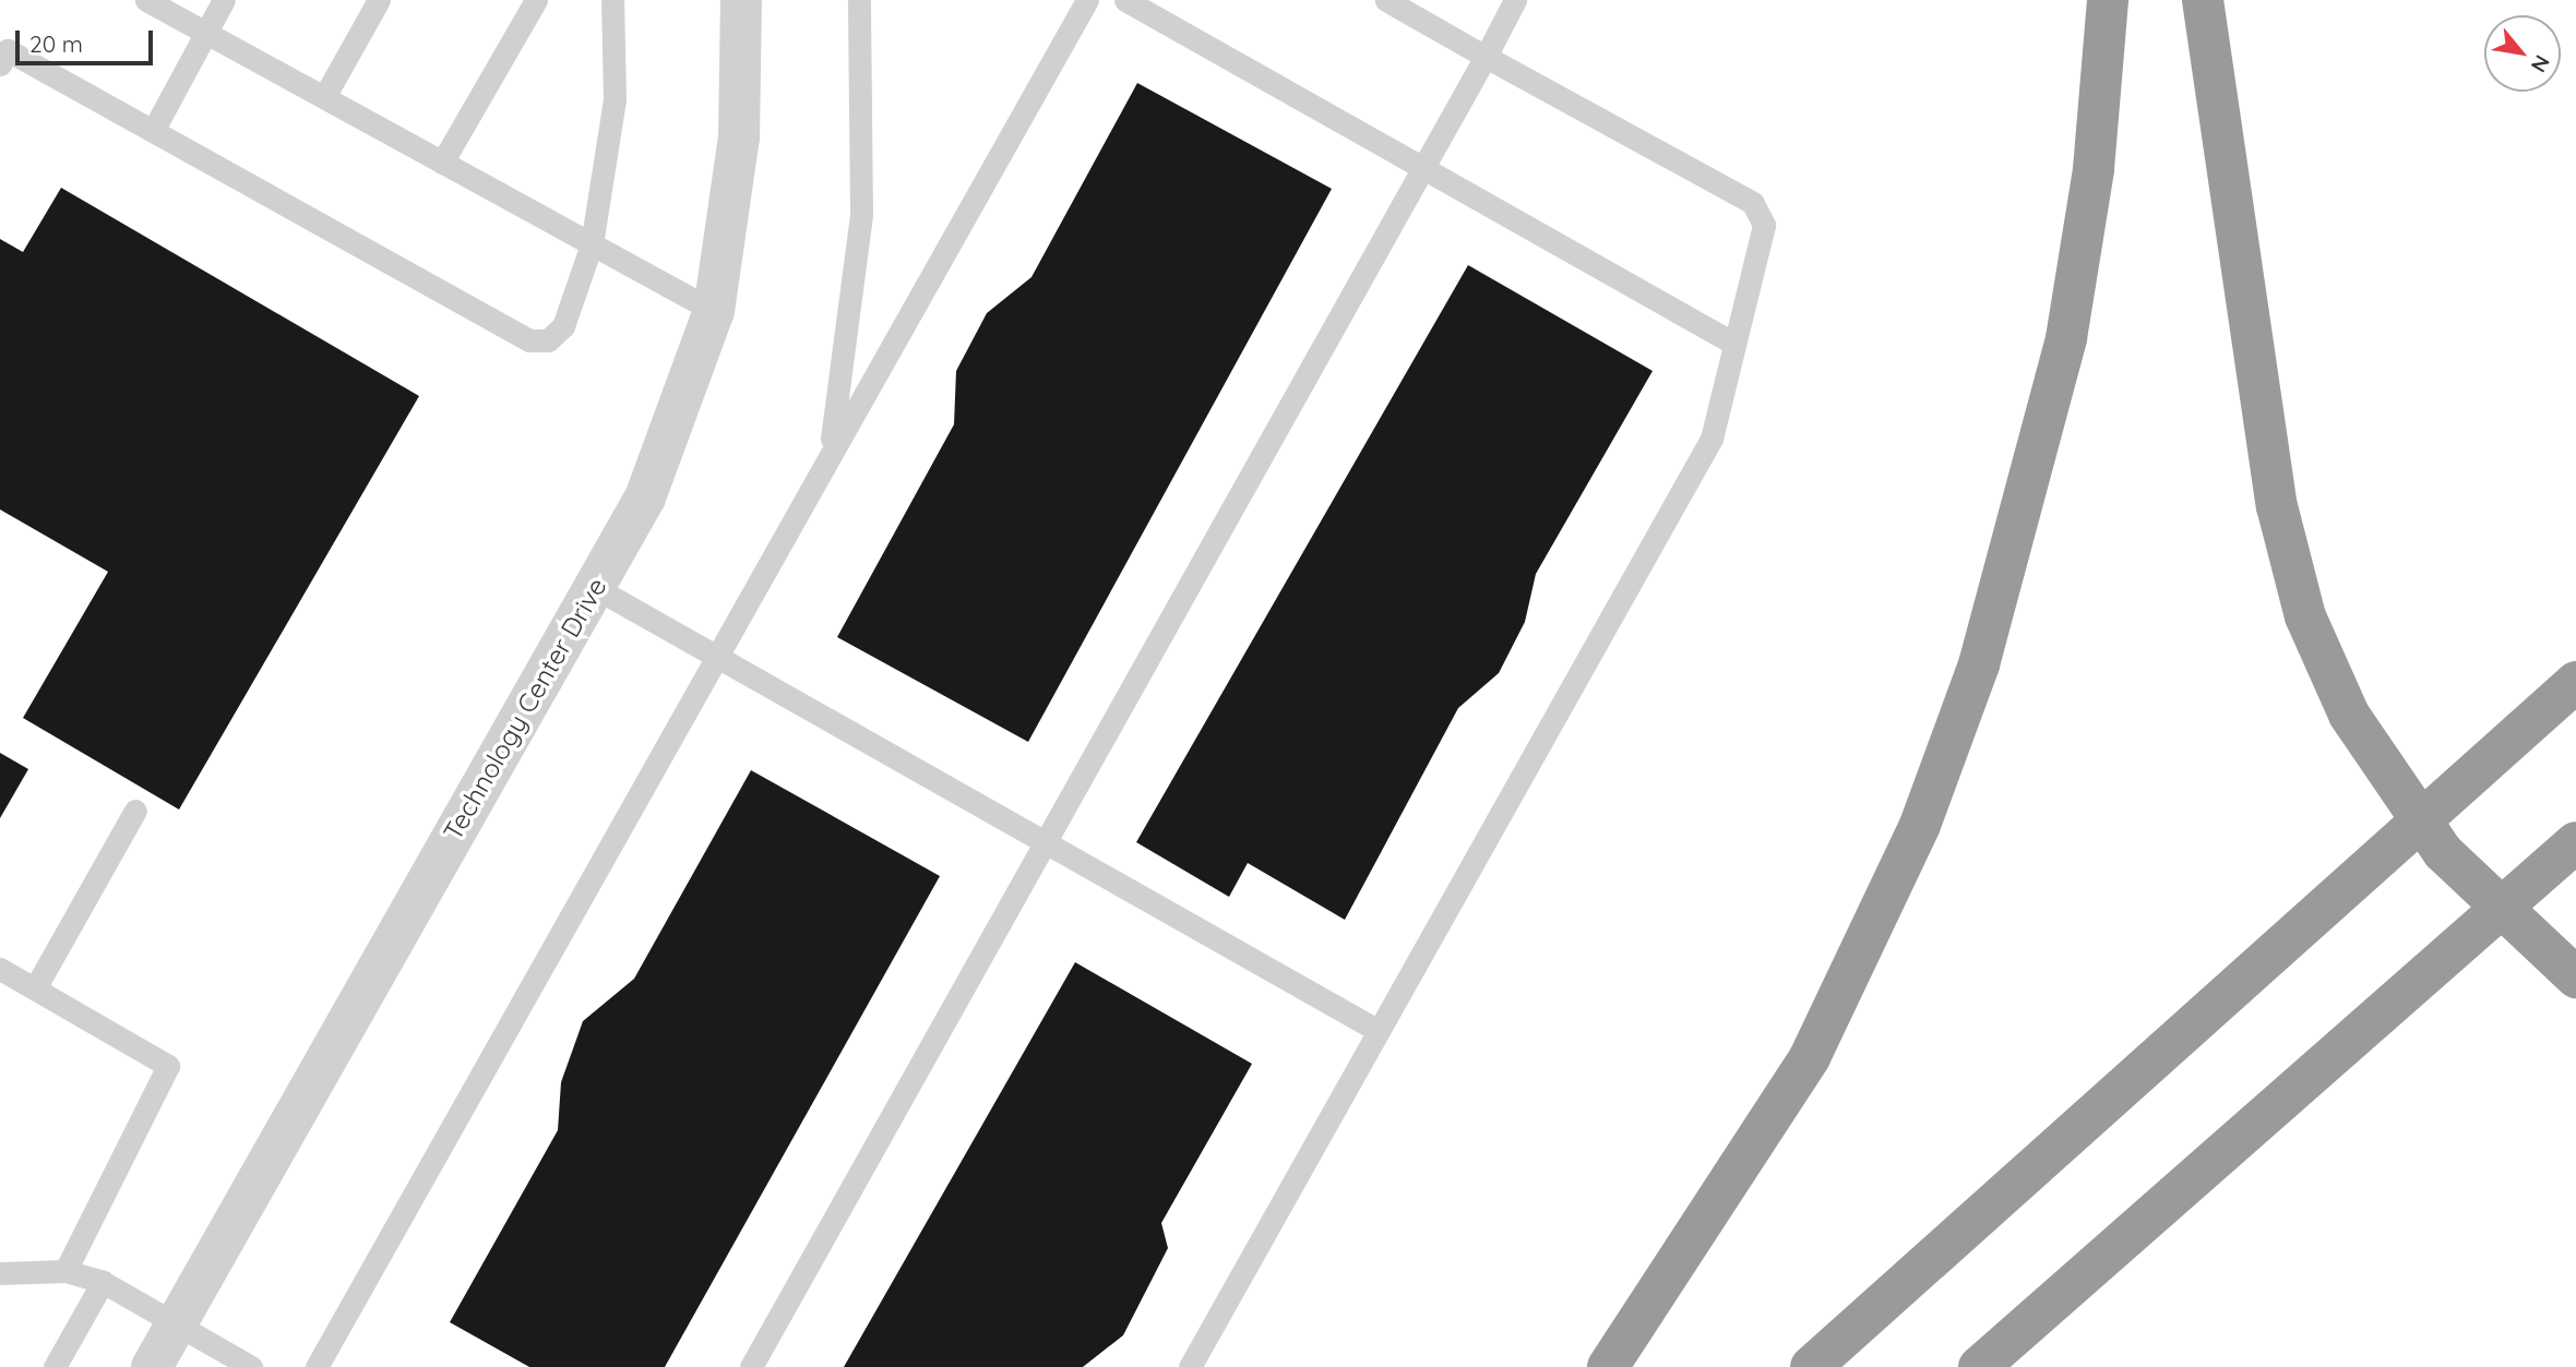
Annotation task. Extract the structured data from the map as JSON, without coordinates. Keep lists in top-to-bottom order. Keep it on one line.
{"streets":{"street":["Technology Center Drive"]},"scale_bar":"20 m","north":"bottom right"}
